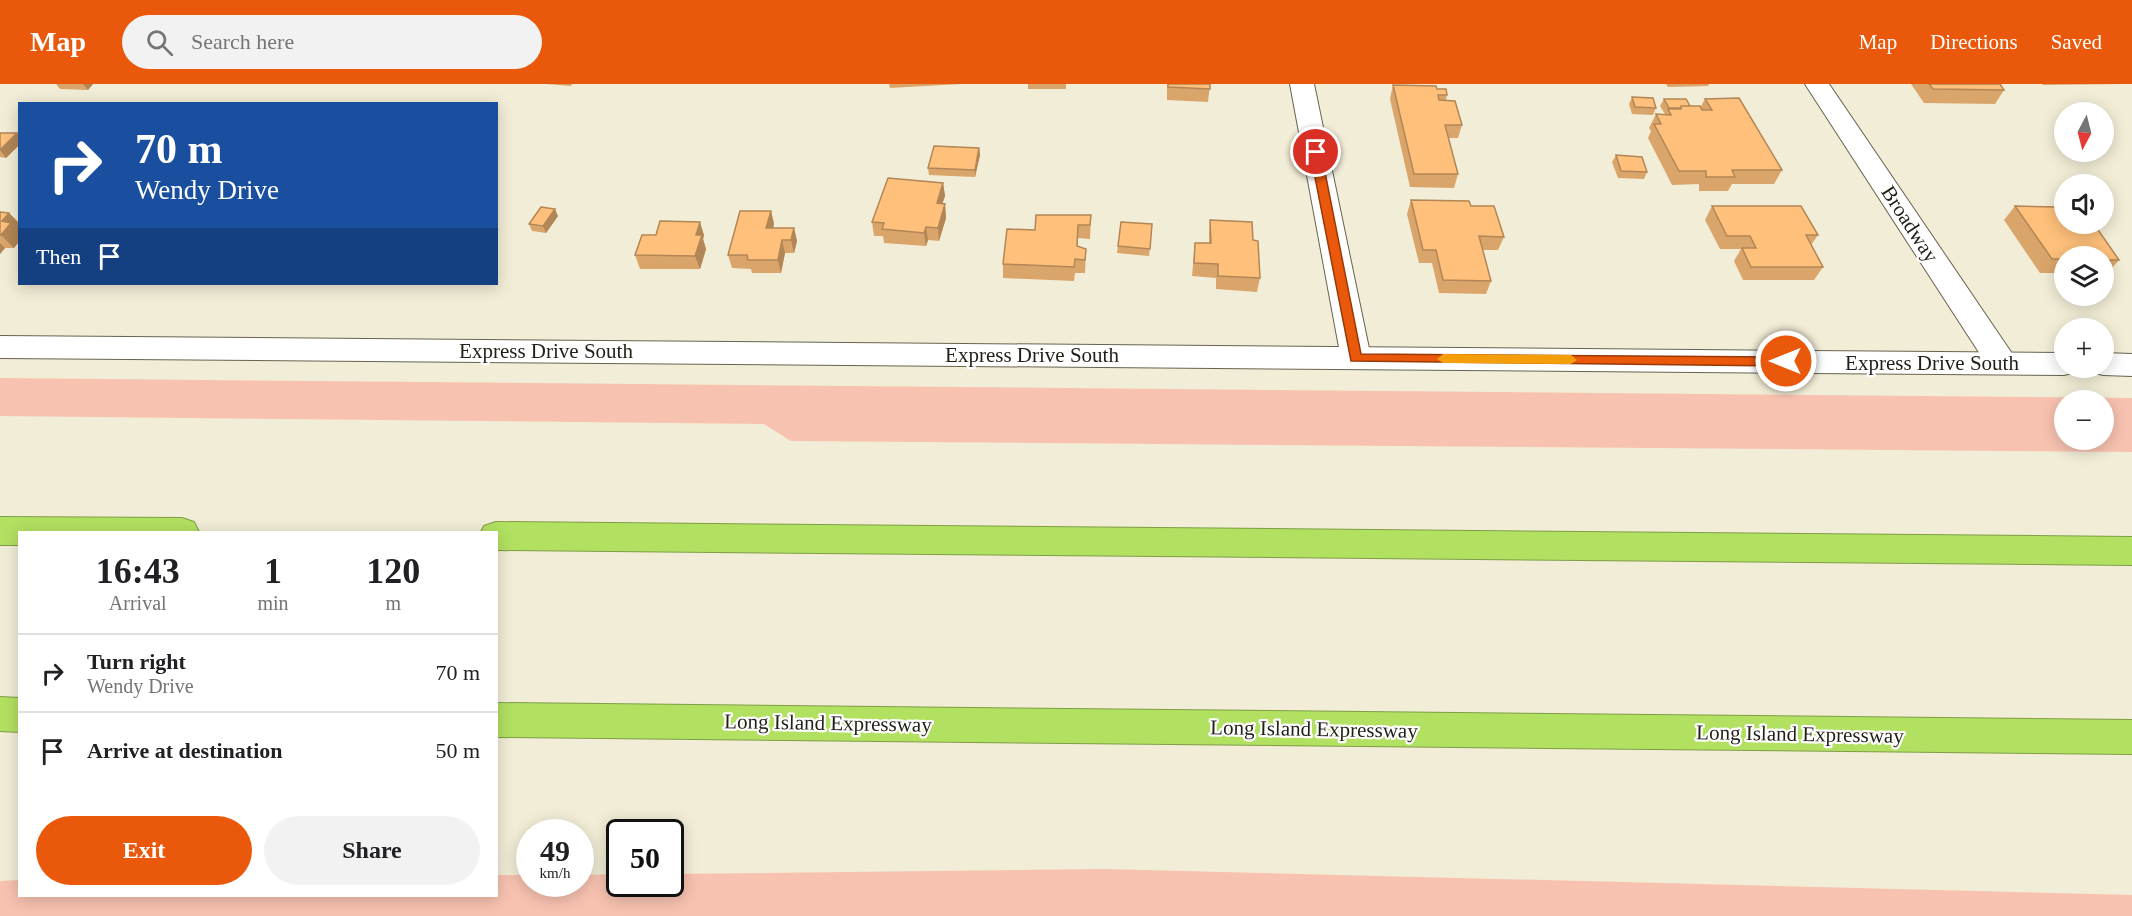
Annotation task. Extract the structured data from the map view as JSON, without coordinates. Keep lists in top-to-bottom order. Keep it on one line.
{"streets":{"highway":["Long Island Expressway"],"main road":["Broadway","Express Drive South"]},"crossings":[["Broadway","Express Drive South"]],"north":"bottom","page":{"header":"Map","search":"Search here","nav":["Map","Directions","Saved"],"map_buttons":["+","−"],"turn":["70 m","Wendy Drive"],"then":"Then","eta":["16:43","Arrival","1","min","120","m"],"list":[{"name":"Turn right","note":"Wendy Drive","value":"70 m"},{"name":"Arrive at destination","value":"50 m"}],"buttons":["Exit","Share"],"speed":"49 km/h","limit":"50"}}
